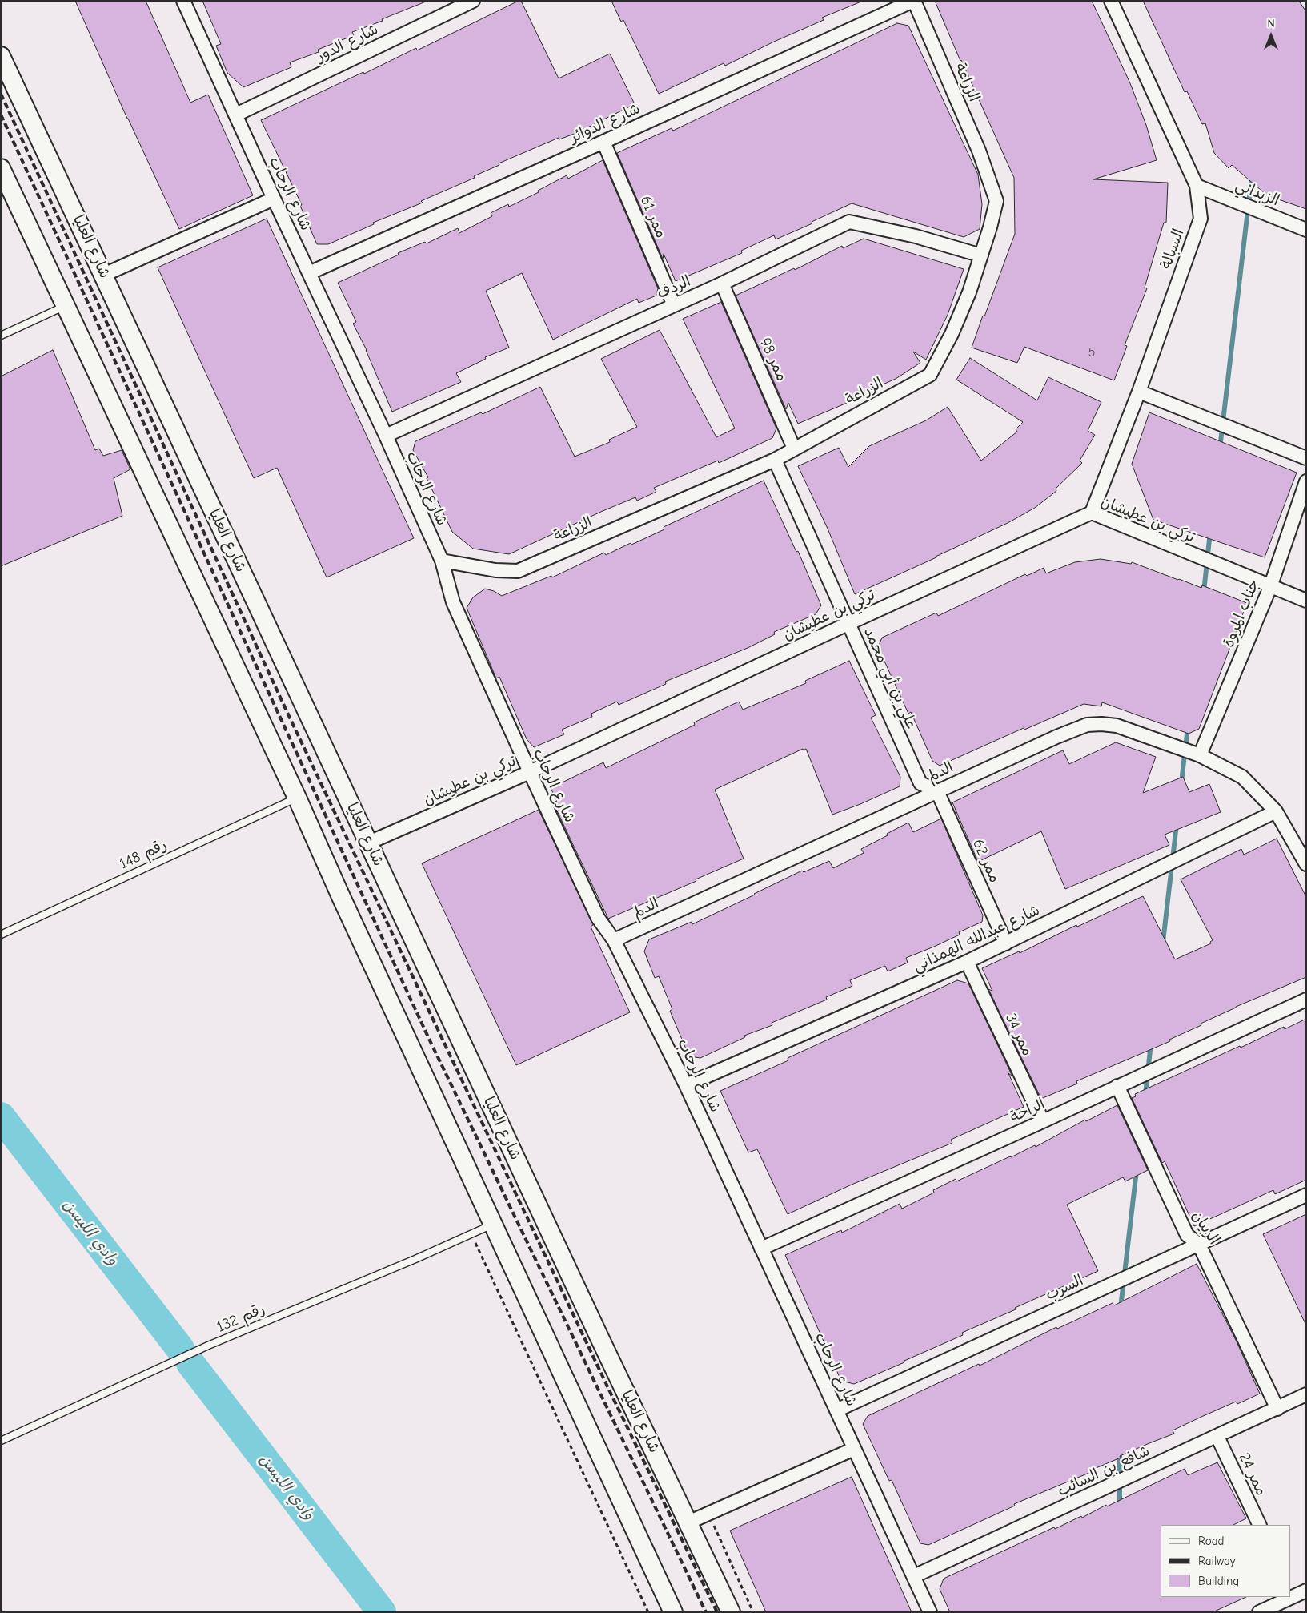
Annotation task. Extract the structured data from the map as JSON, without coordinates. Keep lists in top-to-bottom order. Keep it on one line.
{"streets":{"main road":["شارع العليا"],"street":["شارع الدور","الزراعة","شارع الدوائر","الزبداني","شارع الرحاب","ممر 61","السبالة","الردف","ممر 98","تركي بن عطيشان","جناب المروة","علي بن أبي محمد","الدلم","ممر 62","شارع عبدالله الهمذاني","ممر 34","الراحة","الربيان","السرب","شافع بن السائب","ممر 24"],"lane":["رقم 148","رقم 132"]},"crossings":[["شارع الدور","شارع الرحاب"],["الزراعة","شارع الدوائر"],["الزراعة","شارع الرحاب"],["الزراعة","الردف"],["الزراعة","ممر 98"],["الزراعة","علي بن أبي محمد"],["شارع الدوائر","شارع الرحاب"],["شارع الدوائر","ممر 61"],["الزبداني","السبالة"],["شارع الرحاب","الردف"],["شارع الرحاب","تركي بن عطيشان"],["شارع الرحاب","الدلم"],["شارع الرحاب","شارع عبدالله الهمذاني"],["شارع الرحاب","الراحة"],["شارع الرحاب","السرب"],["شارع الرحاب","شافع بن السائب"],["ممر 61","الردف"],["شارع العليا","تركي بن عطيشان"],["السبالة","تركي بن عطيشان"],["الردف","ممر 98"],["تركي بن عطيشان","جناب المروة"],["تركي بن عطيشان","علي بن أبي محمد"],["جناب المروة","الدلم"],["علي بن أبي محمد","الدلم"],["علي بن أبي محمد","ممر 62"],["الدلم","ممر 62"],["الدلم","شارع عبدالله الهمذاني"],["ممر 62","شارع عبدالله الهمذاني"],["شارع عبدالله الهمذاني","ممر 34"],["ممر 34","الراحة"],["الراحة","الربيان"],["الربيان","السرب"],["الربيان","شافع بن السائب"],["شافع بن السائب","ممر 24"]],"water":["وادي الليسن"],"house_numbers":["5"],"legend":["Road","Railway","Building"],"north":"top"}
